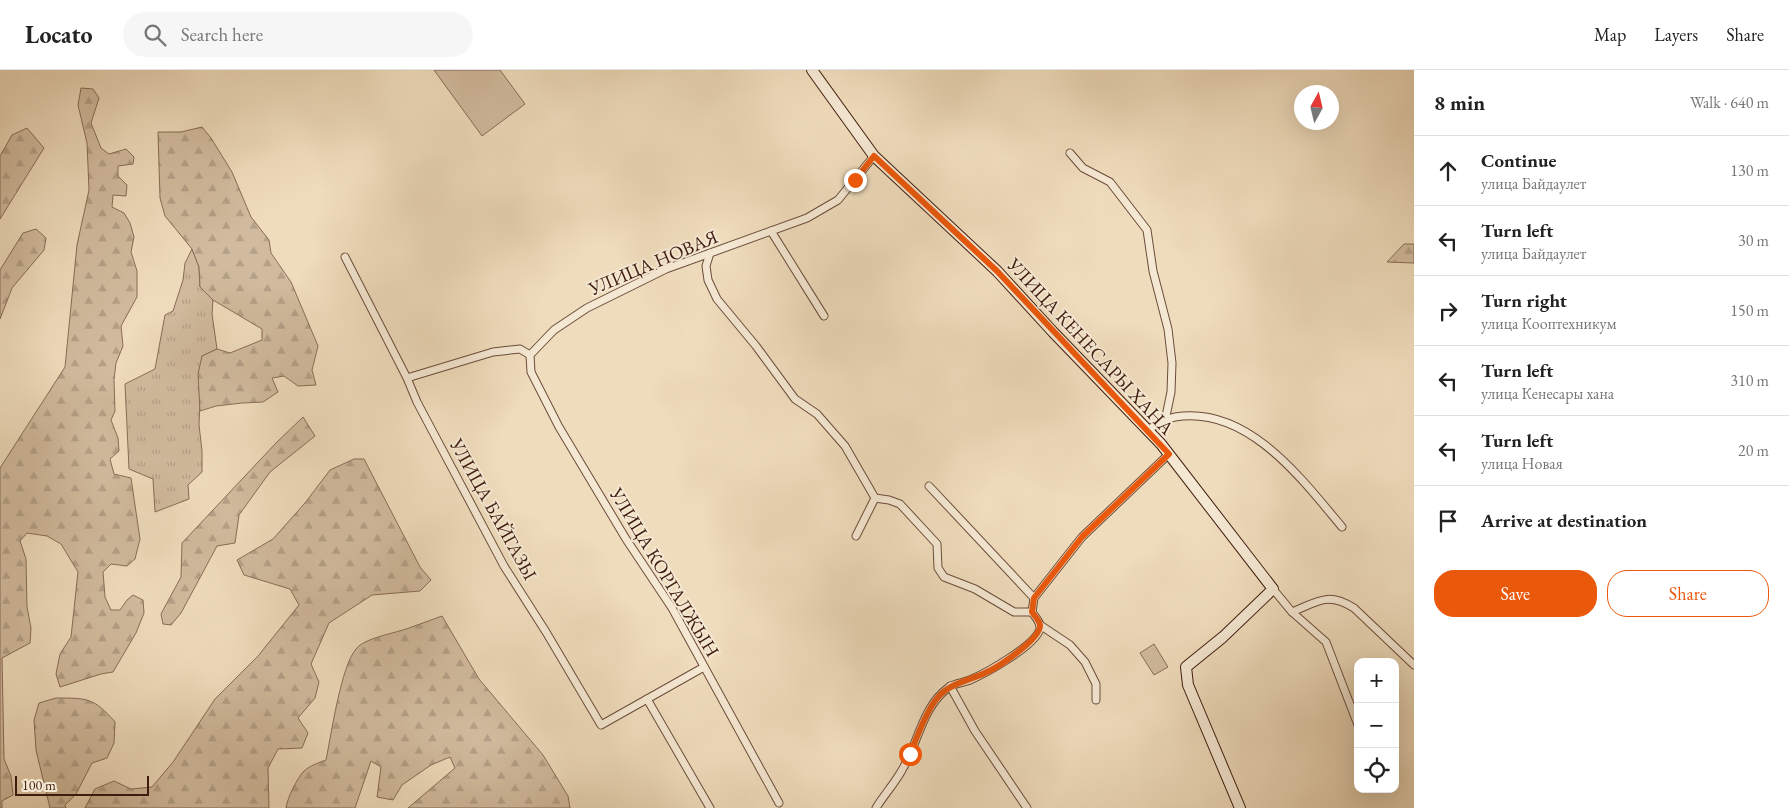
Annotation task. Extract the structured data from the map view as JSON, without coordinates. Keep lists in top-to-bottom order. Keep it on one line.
{"streets":{"street":["УЛИЦА НОВАЯ","УЛИЦА КЕНЕСАРЫ ХАНА","УЛИЦА БАЙГАЗЫ","УЛИЦА КОРГАЛЖЫН"]},"crossings":[["УЛИЦА НОВАЯ","УЛИЦА КЕНЕСАРЫ ХАНА"],["УЛИЦА НОВАЯ","УЛИЦА КОРГАЛЖЫН"],["УЛИЦА БАЙГАЗЫ","УЛИЦА КОРГАЛЖЫН"]],"scale_bar":"100 m","north":"top","page":{"header":"Locato","search":"Search here","nav":["Map","Layers","Share"],"heading":["8 min","Walk · 640 m"],"list":[["Continue","улица Байдаулет","130 m"],["Turn left","улица Байдаулет","30 m"],["Turn right","улица Кооптехникум","150 m"],["Turn left","улица Кенесары хана","310 m"],["Turn left","улица Новая","20 m"],"Arrive at destination"],"buttons":["Save","Share"],"map_buttons":["+","−"],"scale":"100 m"}}
